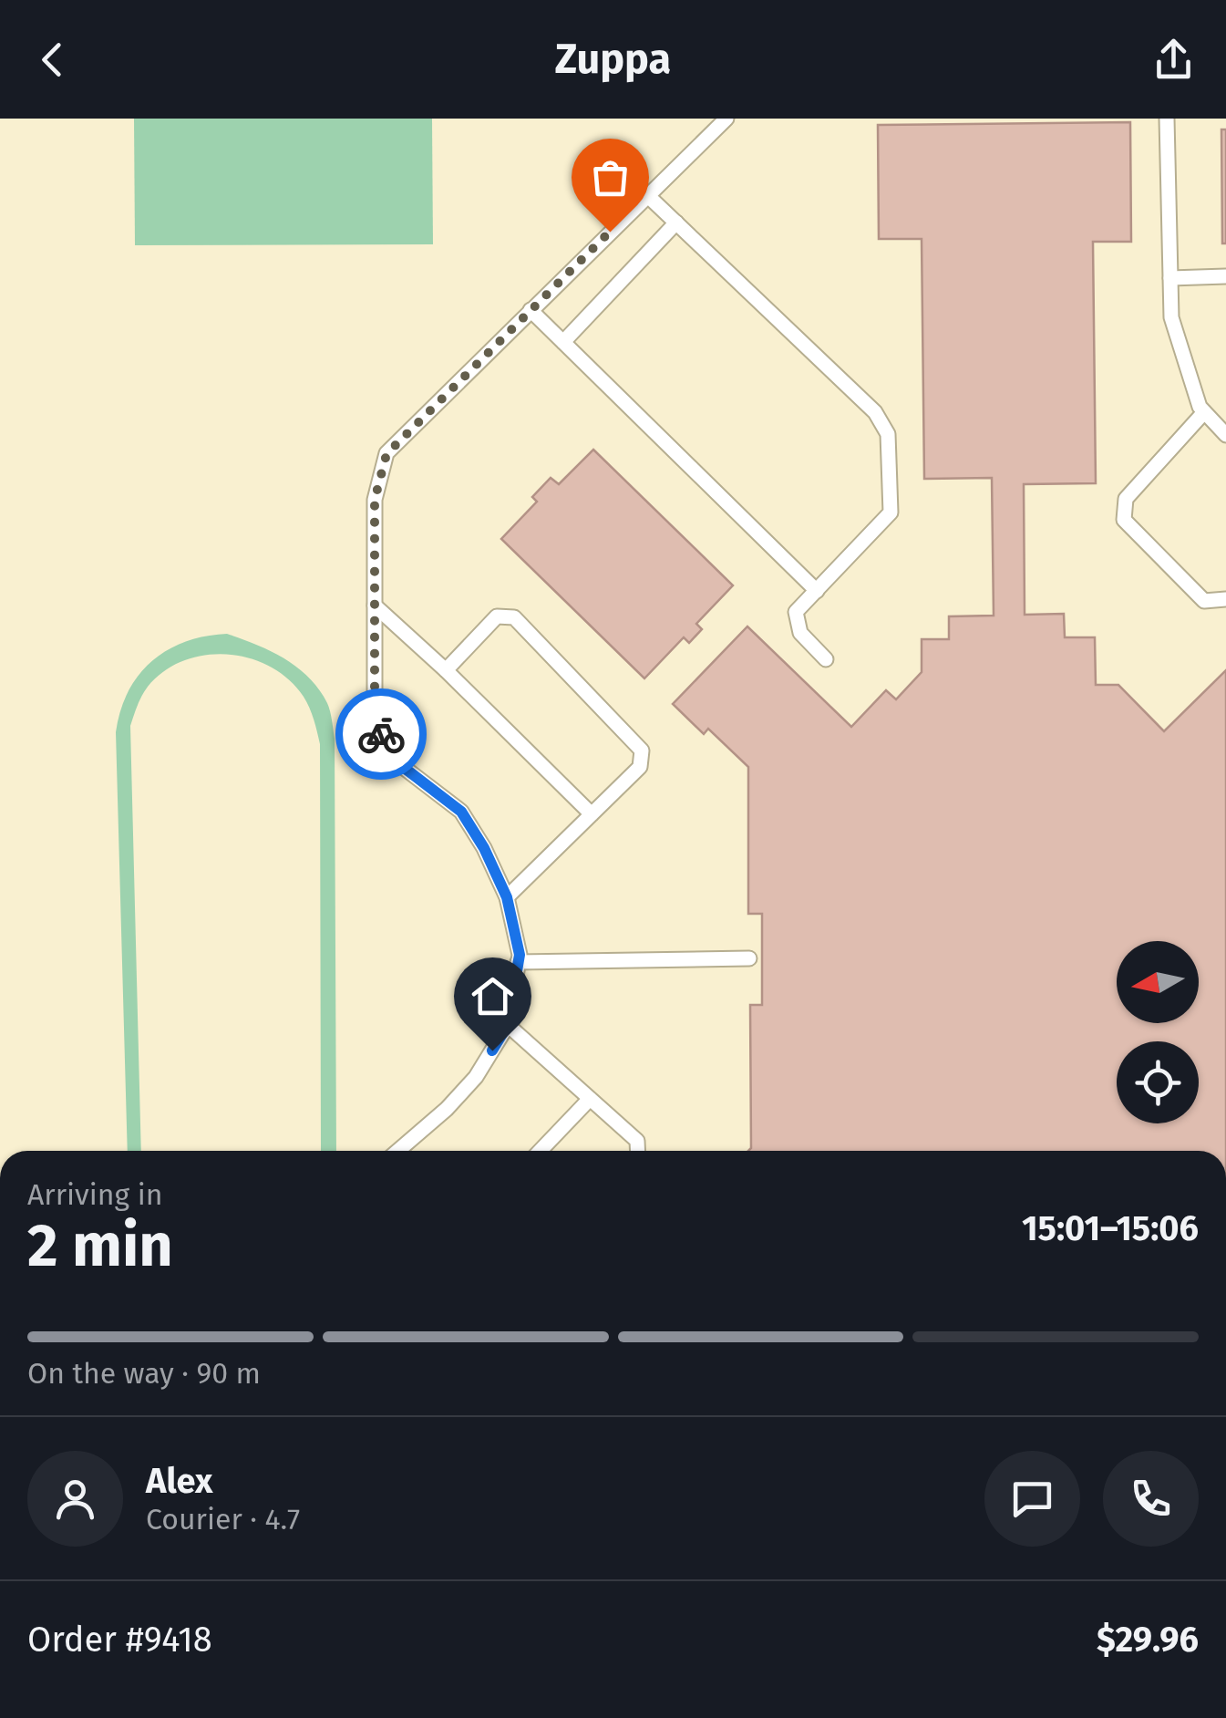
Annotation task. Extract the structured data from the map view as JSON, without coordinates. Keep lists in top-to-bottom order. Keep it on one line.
{"north":"left","page":{"header":"Zuppa","heading":["2 min","Arriving in","15:01–15:06"],"panel":["Alex","Courier · 4.7","Order #9418","$29.96"],"bar":"On the way · 90 m"}}
